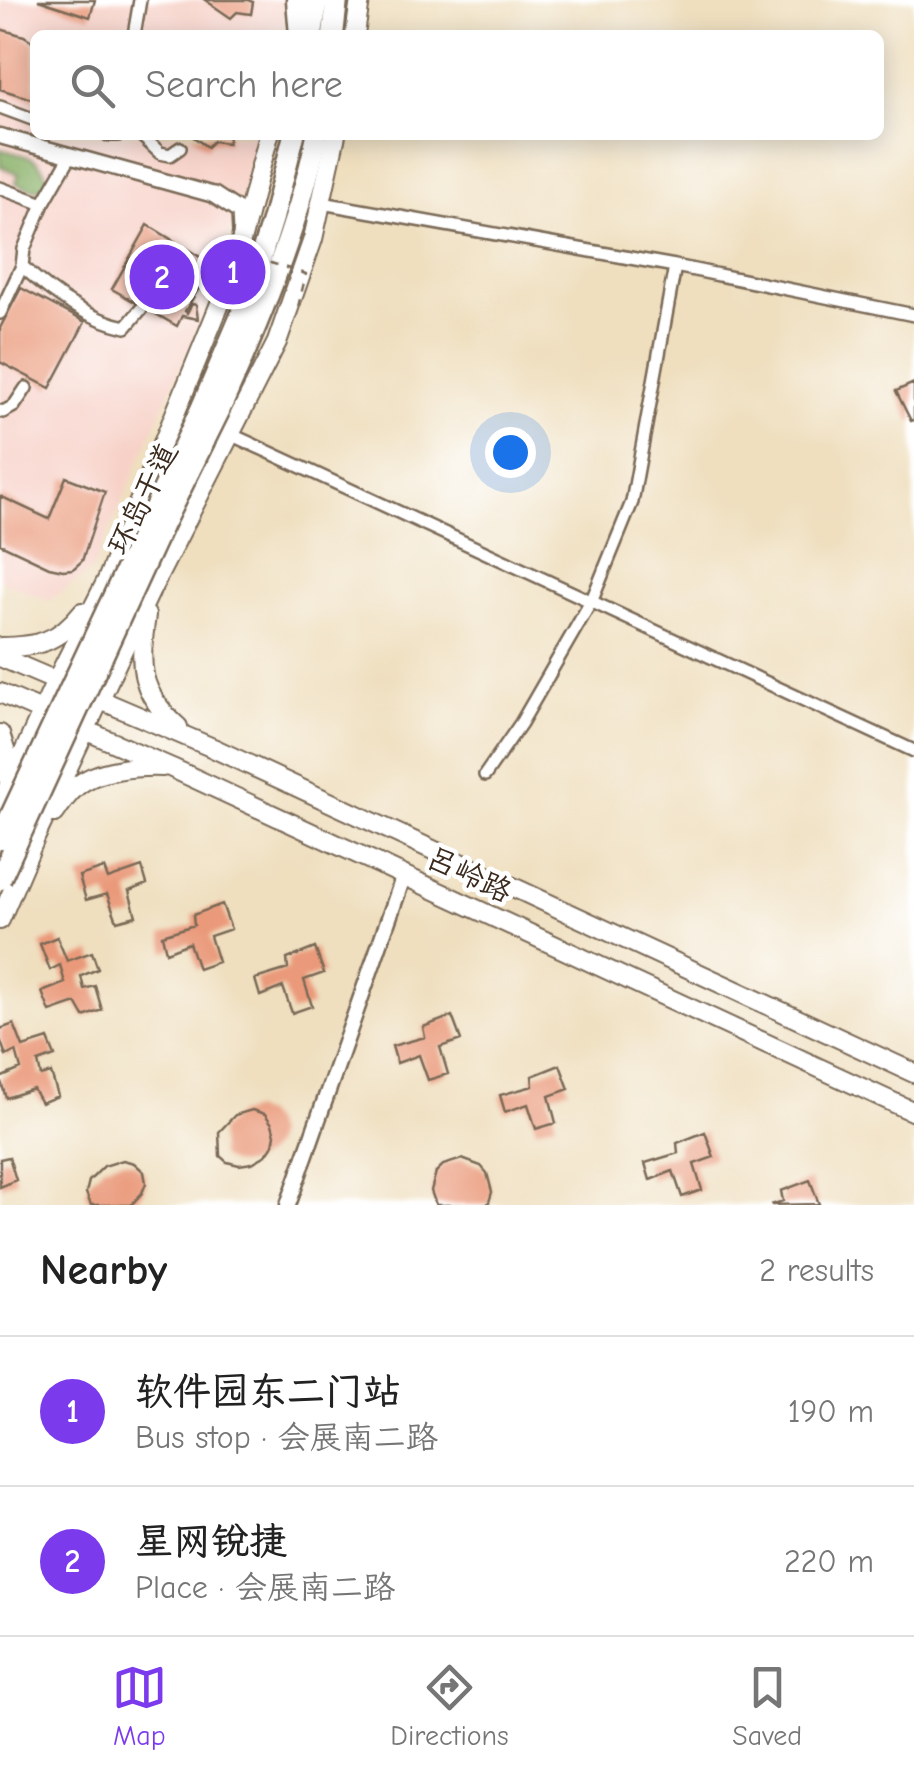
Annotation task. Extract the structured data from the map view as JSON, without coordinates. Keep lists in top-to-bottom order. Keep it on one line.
{"streets":{"highway":["环岛干道"],"main road":["吕岭路"]},"page":{"search":"Search here","pins":["1","2"],"heading":["Nearby","2 results"],"list":[{"mark":"1","name":"软件园东二门站","note":"Bus stop · 会展南二路","value":"190 m"},{"mark":"2","name":"星网锐捷","note":"Place · 会展南二路","value":"220 m"}],"nav":["Map","Directions","Saved"]}}
